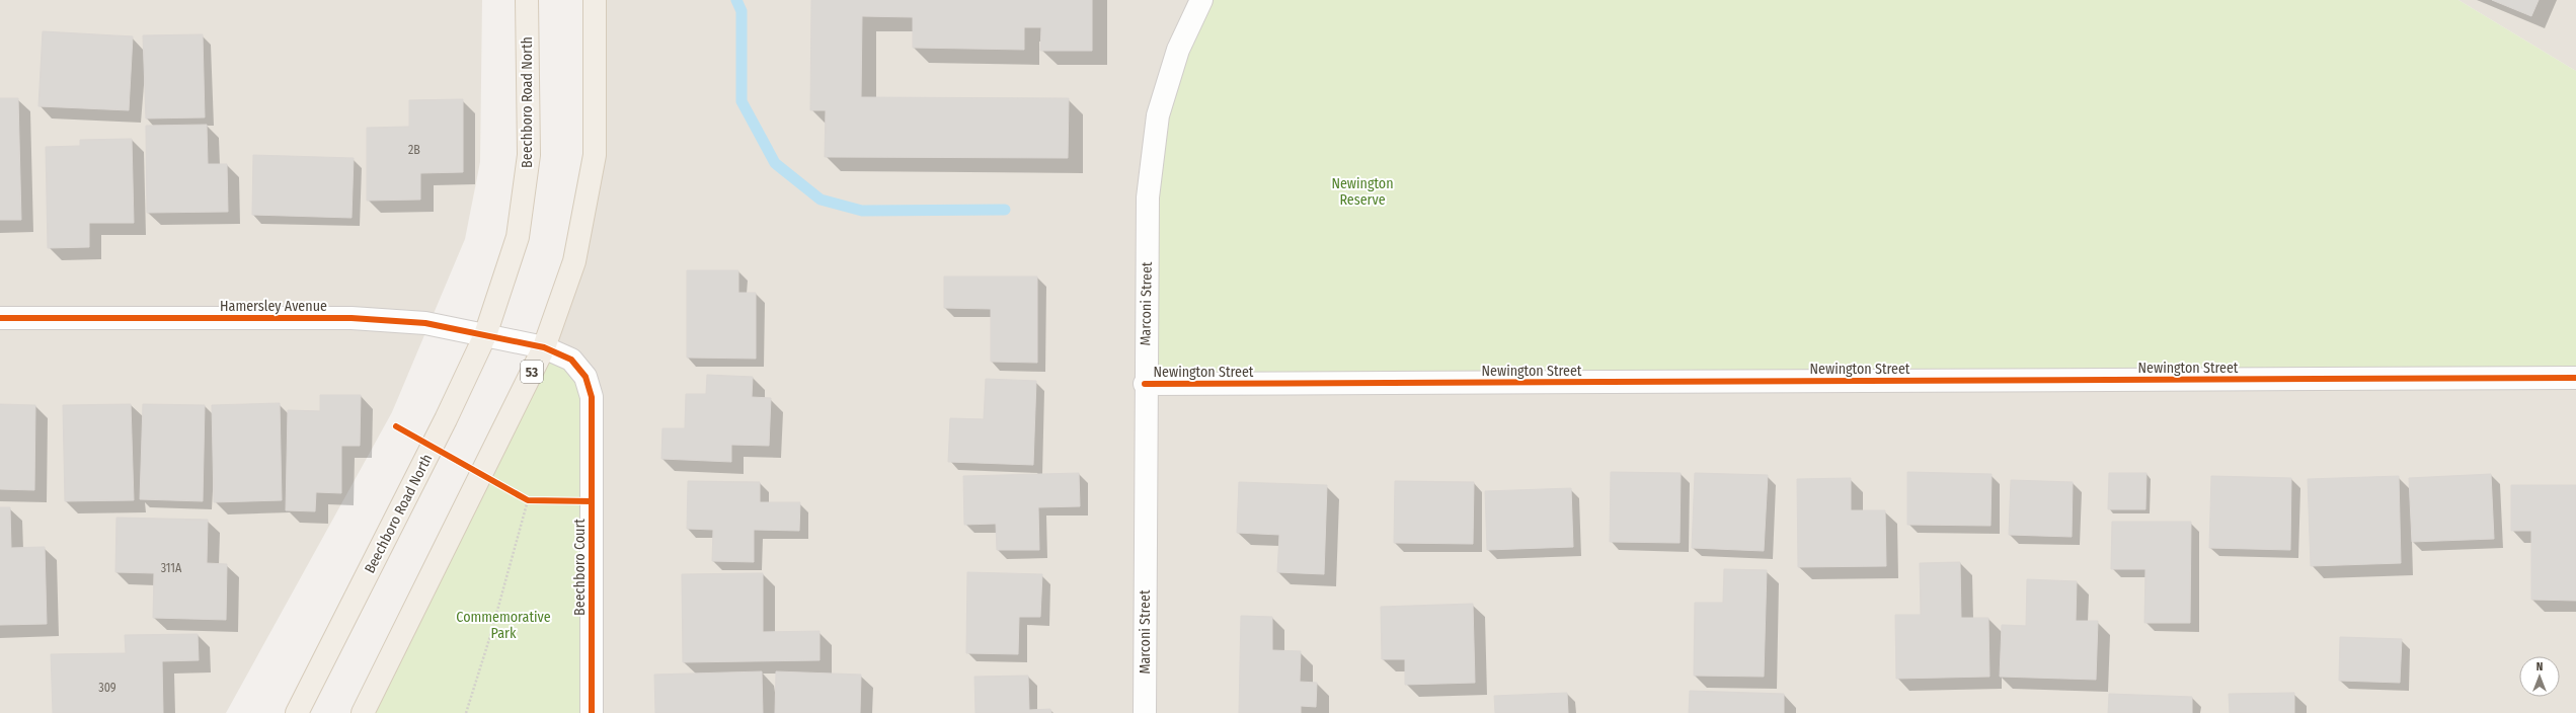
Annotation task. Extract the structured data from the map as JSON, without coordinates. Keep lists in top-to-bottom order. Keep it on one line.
{"streets":{"main road":["Beechboro Road North","53"],"street":["Marconi Street","Hamersley Avenue","Newington Street","Beechboro Court"]},"crossings":[["Beechboro Road North","Hamersley Avenue"],["Marconi Street","Newington Street"],["Hamersley Avenue","53"],["Hamersley Avenue","Beechboro Court"],["53","Beechboro Court"]],"parks":["Newington Reserve","Commemorative Park"],"house_numbers":["2B","311A","309"],"north":"top"}
